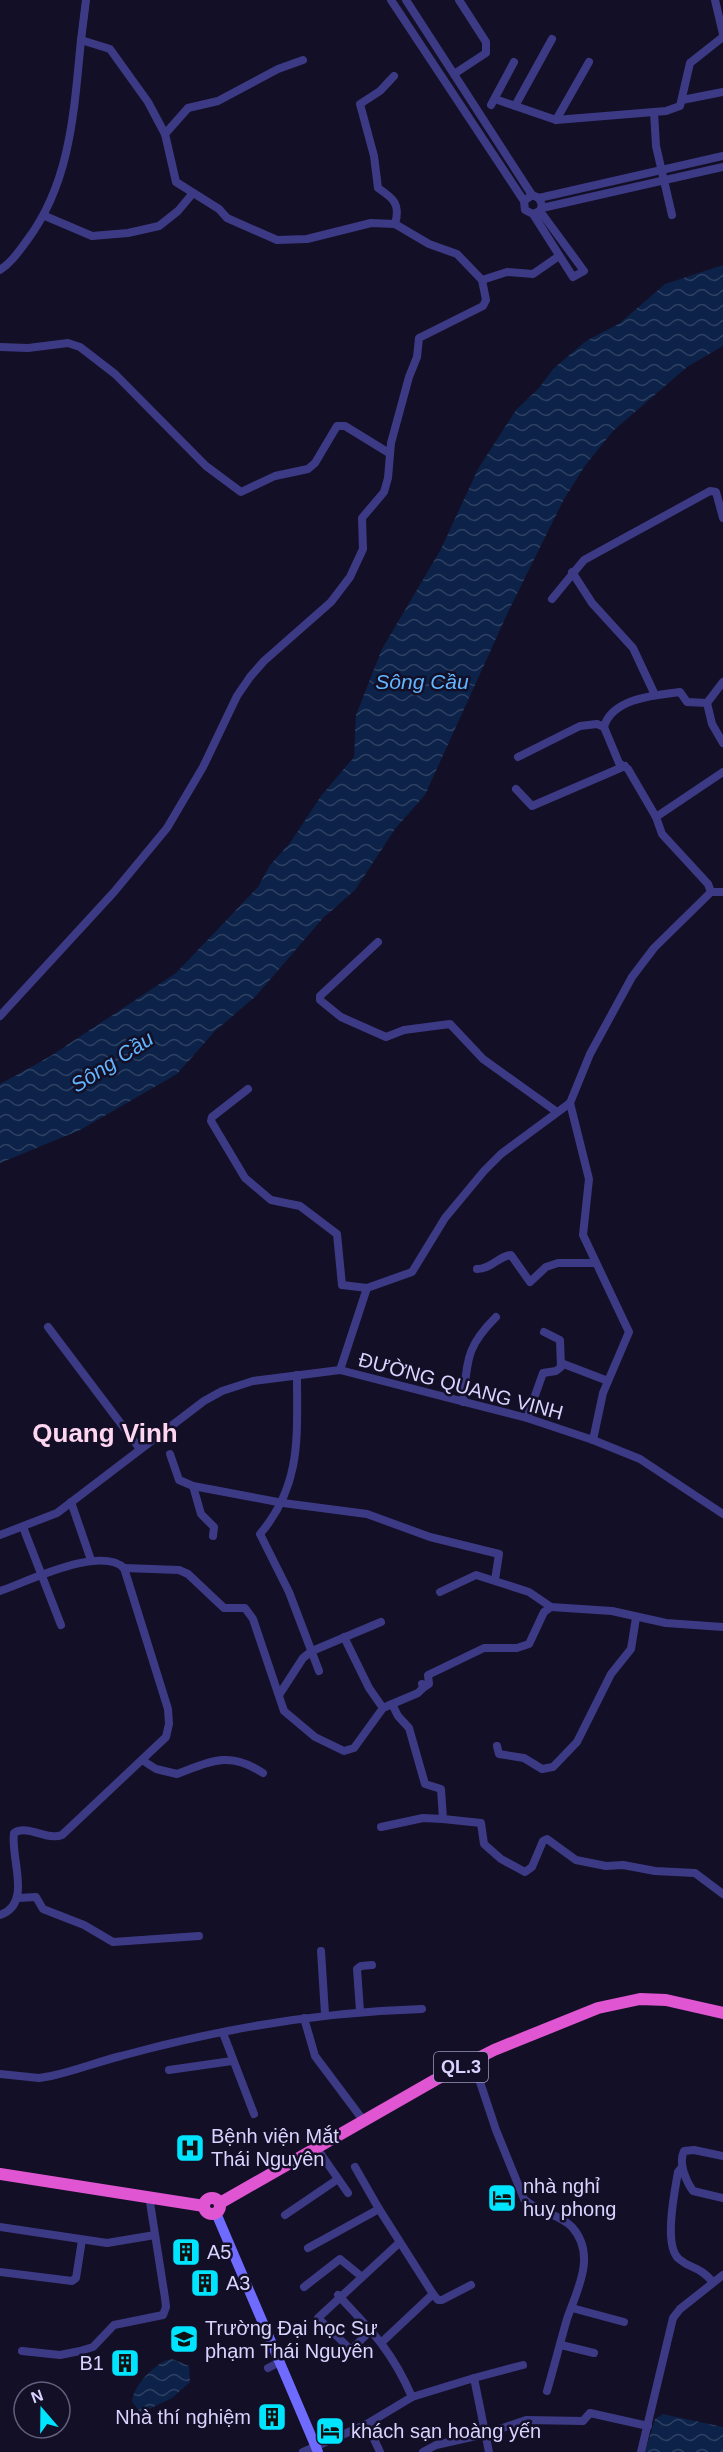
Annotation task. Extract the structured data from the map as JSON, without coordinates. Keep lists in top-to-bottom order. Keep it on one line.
{"streets":{"highway":["QL.3"],"street":["ĐƯỜNG QUANG VINH"]},"districts":["Quang Vinh"],"water":["Sông Cầu"],"places":{"hospital":["Bệnh viện Mắt Thái Nguyên"],"hotel":["nhà nghỉ huy phong","khách sạn hoàng yến"],"building":["A5","A3","B1","Nhà thí nghiệm"],"school or university":["Trường Đại học Sư phạm Thái Nguyên"]},"north":"top"}
